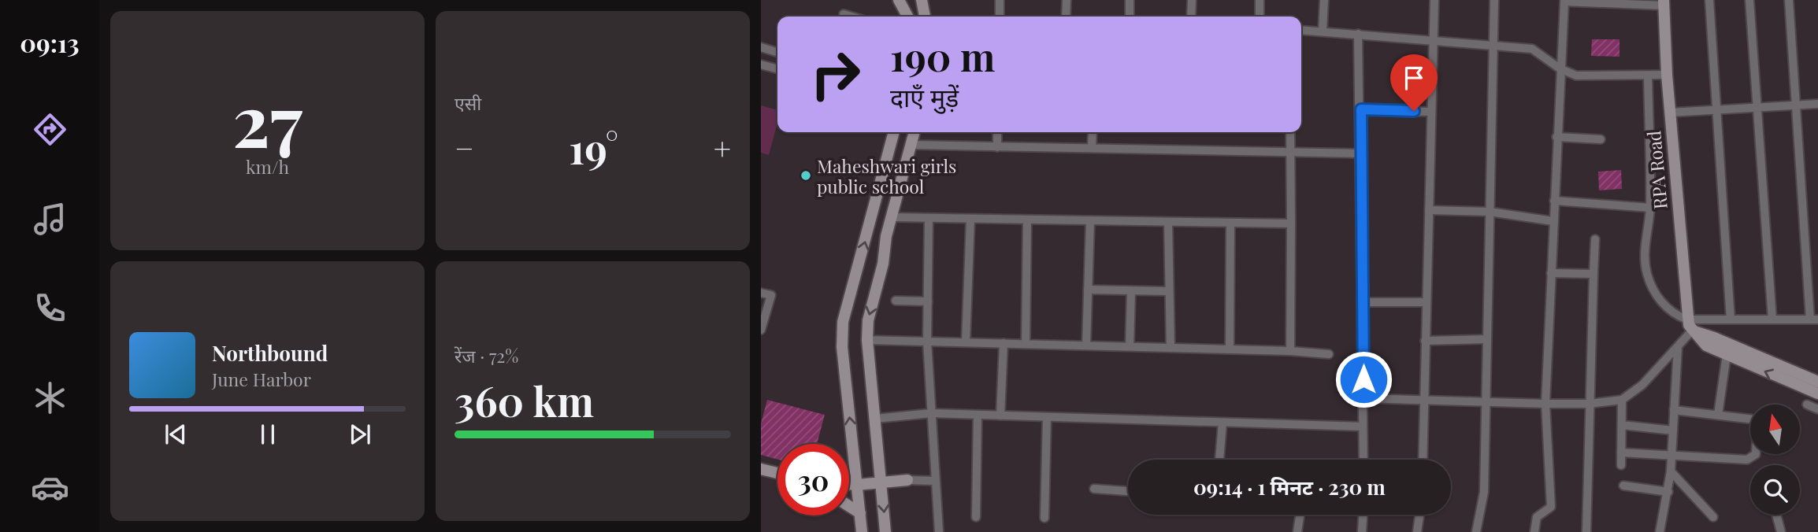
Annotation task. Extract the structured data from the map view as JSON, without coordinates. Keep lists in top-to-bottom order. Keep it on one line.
{"streets":{"street":["RPA Road"]},"places":["Maheshwari girls public school"],"north":"top","page":{"tabs":"09:13","tile":[["27","km/h"],"एसी",["रेंज · 72%","360 km"]],"turn":["190 m","दाएँ मुड़ें"],"heat":["−","19°","+"],"song":["Northbound","June Harbor"],"limit":"30","trip":"09:14 · 1 मिनट · 230 m"}}
